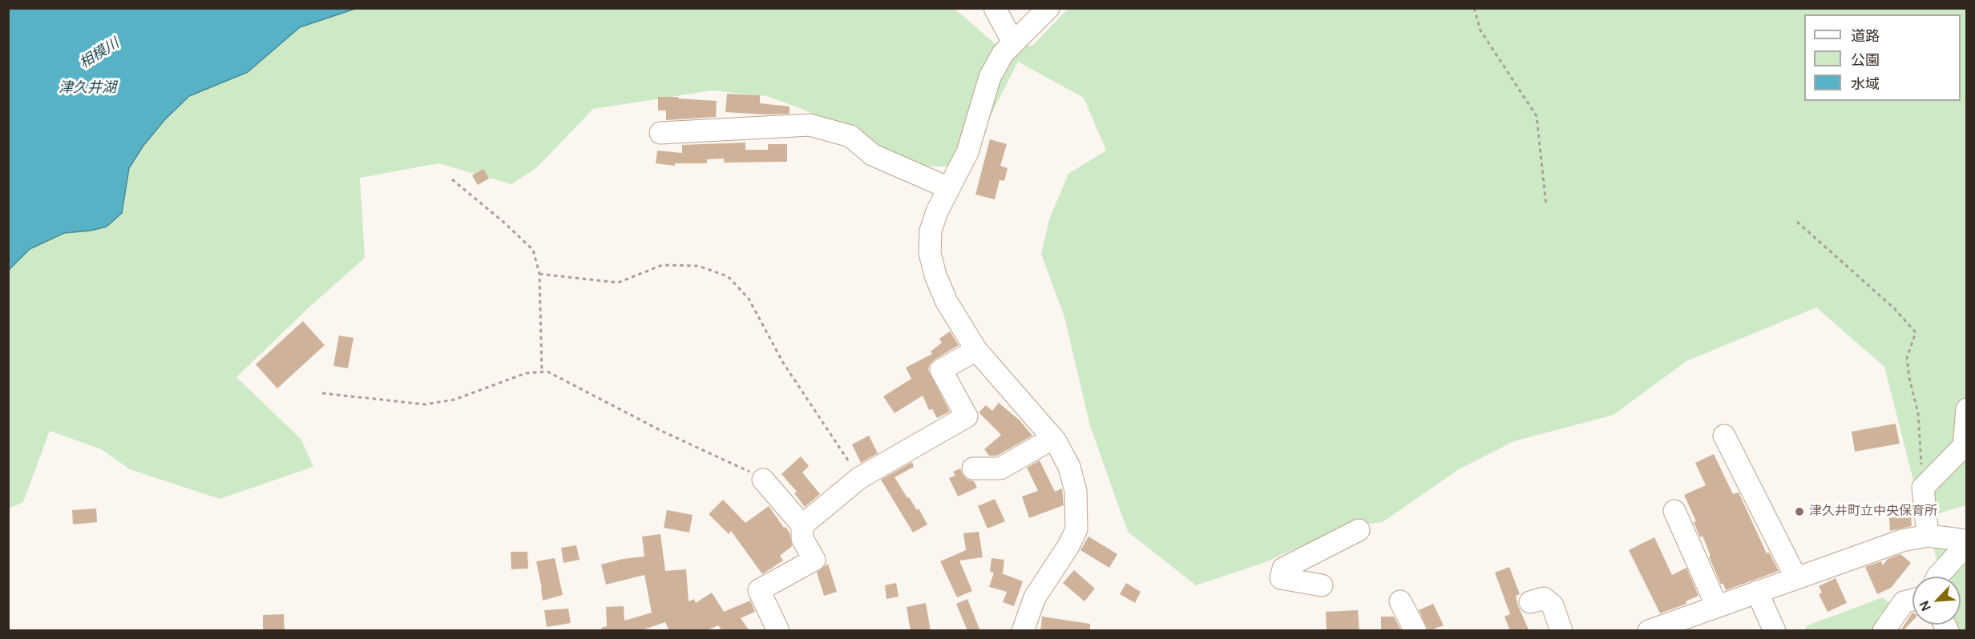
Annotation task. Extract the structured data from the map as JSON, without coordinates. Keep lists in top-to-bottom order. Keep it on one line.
{"water":["相模川","津久井湖"],"places":["津久井町立中央保育所"],"legend":["道路","公園","水域"],"north":"bottom left"}
